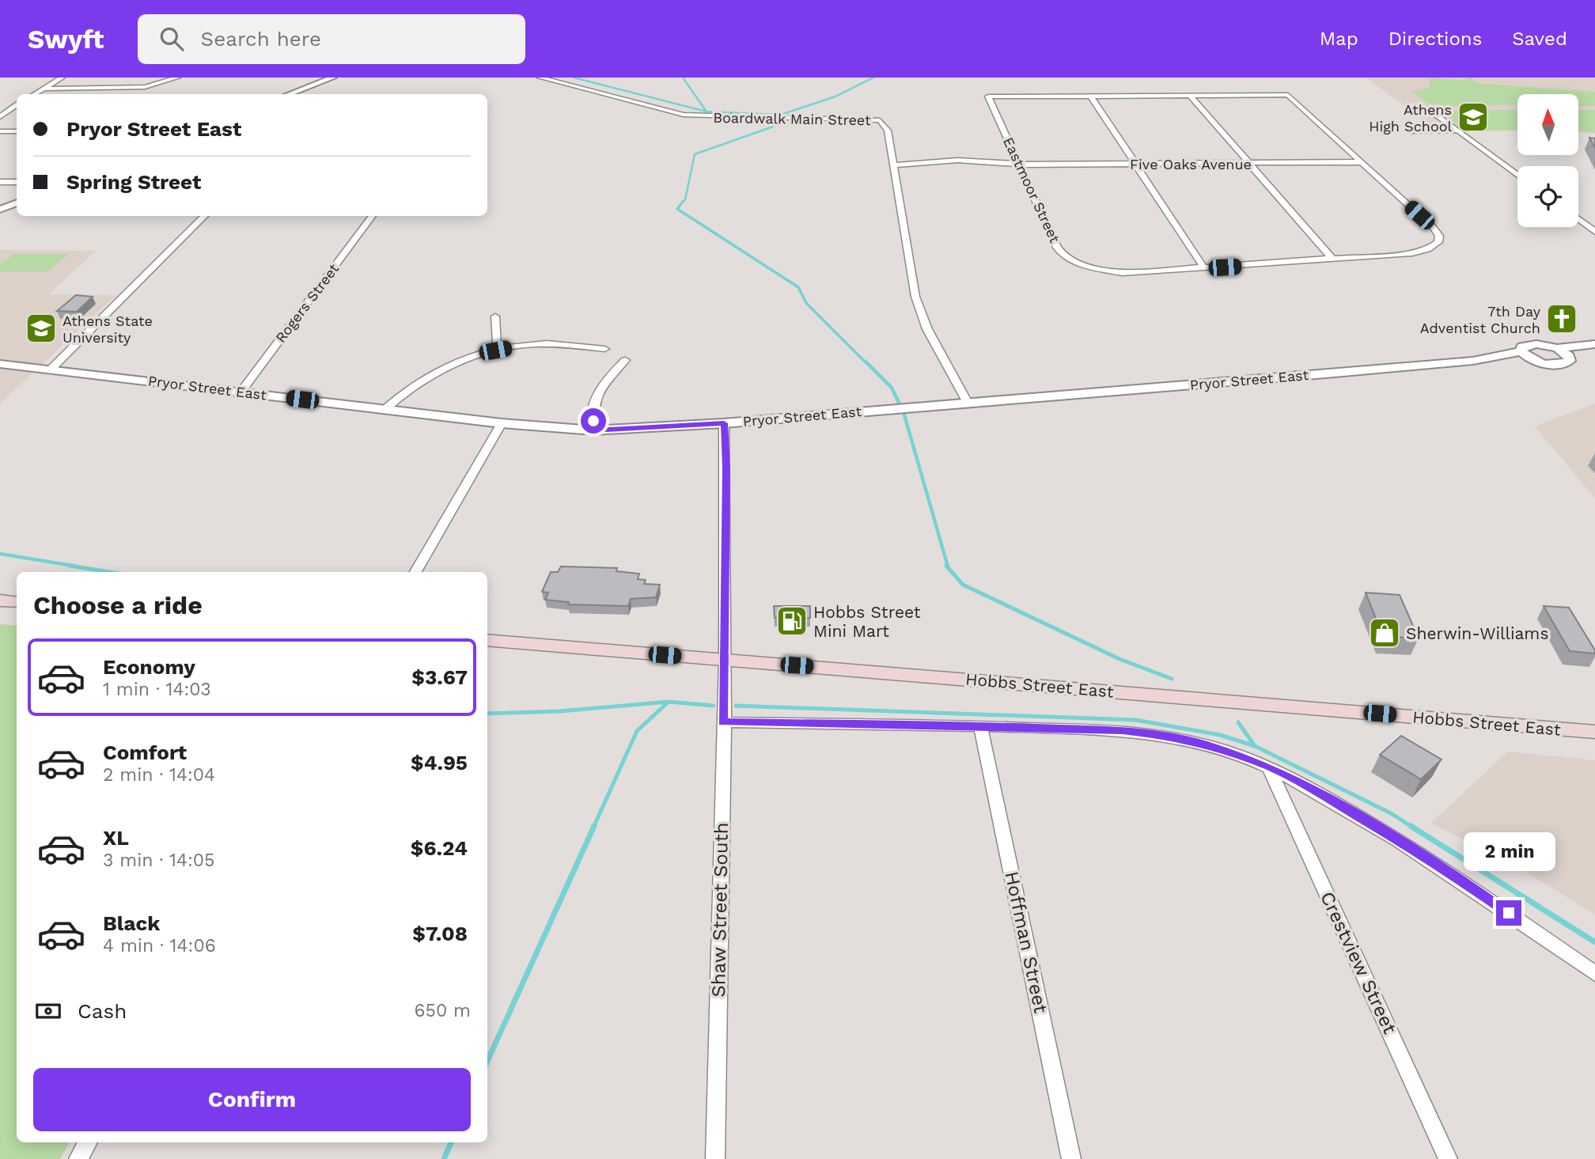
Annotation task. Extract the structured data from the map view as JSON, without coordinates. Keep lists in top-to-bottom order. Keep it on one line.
{"streets":{"main road":["Hobbs Street East"],"street":["Boardwalk Main Street","Five Oaks Avenue","Eastmoor Street","Rogers Street","Pryor Street East","Shaw Street South","Hoffman Street","Crestview Street"]},"crossings":[["Boardwalk Main Street","Five Oaks Avenue"],["Boardwalk Main Street","Pryor Street East"],["Five Oaks Avenue","Eastmoor Street"],["Rogers Street","Pryor Street East"],["Pryor Street East","Shaw Street South"],["Hobbs Street East","Shaw Street South"]],"places":{"school or university":["Athens High School","Athens State University"],"church":["7th Day Adventist Church"],"fuel station":["Hobbs Street Mini Mart"],"shop":["Sherwin-Williams"]},"north":"top","page":{"header":"Swyft","search":"Search here","nav":["Map","Directions","Saved"],"banner":["Pryor Street East","Spring Street"],"heading":"Choose a ride","list":[{"name":"Economy","note":"1 min · 14:03","value":"$3.67"},{"name":"Comfort","note":"2 min · 14:04","value":"$4.95"},{"name":"XL","note":"3 min · 14:05","value":"$6.24"},{"name":"Black","note":"4 min · 14:06","value":"$7.08"}],"bubble":"2 min","pay":["Cash","650 m"],"buttons":"Confirm"}}
